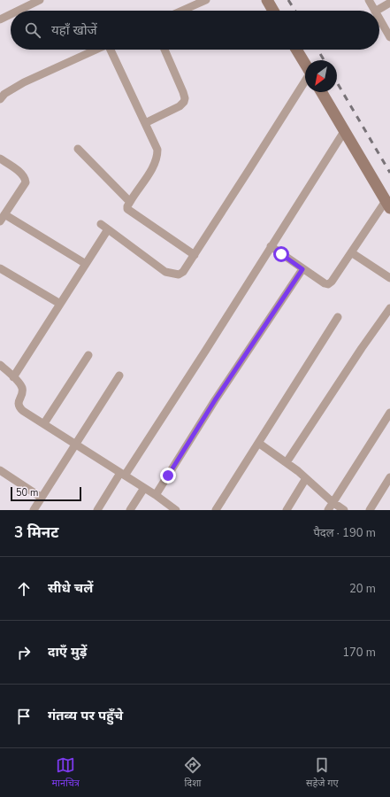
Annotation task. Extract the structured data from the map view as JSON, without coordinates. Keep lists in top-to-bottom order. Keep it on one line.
{"scale_bar":"50 m","north":"bottom left","page":{"search":"यहाँ खोजें","scale":"50 m","heading":["3 मिनट","पैदल · 190 m"],"list":[["सीधे चलें","20 m"],["दाएँ मुड़ें","170 m"],"गंतव्य पर पहुँचे"],"nav":["मानचित्र","दिशा","सहेजे गए"]}}
